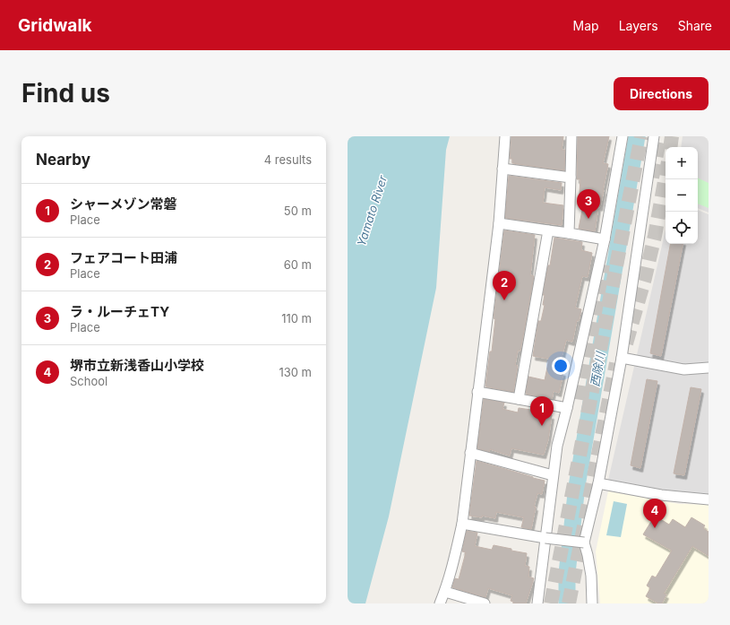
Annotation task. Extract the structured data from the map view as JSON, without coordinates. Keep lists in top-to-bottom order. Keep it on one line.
{"water":["Yamato River","西除川"],"page":{"header":"Gridwalk","nav":["Map","Layers","Share"],"buttons":"Directions","title":"Find us","heading":["Nearby","4 results"],"map_buttons":["+","−"],"list":[{"mark":"1","name":"シャーメゾン常磐","note":"Place","value":"50 m"},{"mark":"2","name":"フェアコート田浦","note":"Place","value":"60 m"},{"mark":"3","name":"ラ・ルーチェTY","note":"Place","value":"110 m"},{"mark":"4","name":"堺市立新浅香山小学校","note":"School","value":"130 m"}],"pins":["3","2","1","4"]}}
